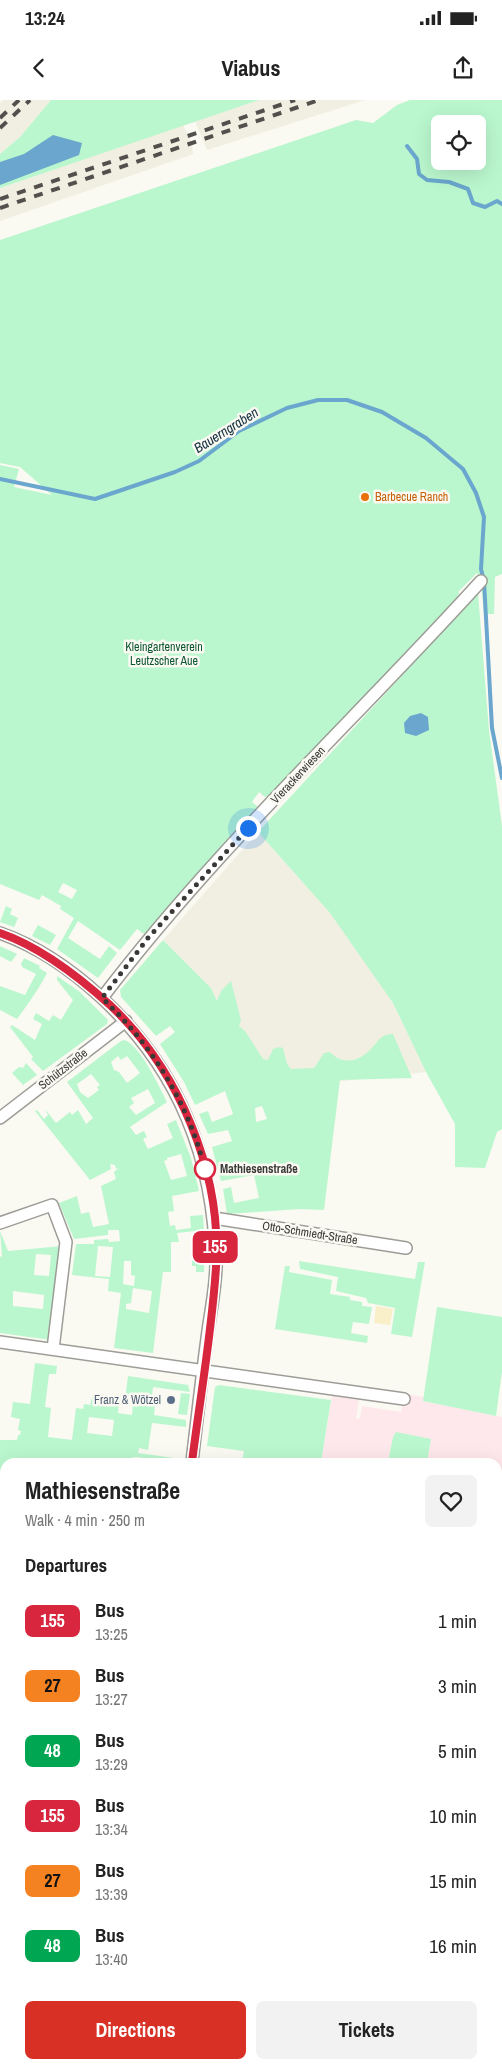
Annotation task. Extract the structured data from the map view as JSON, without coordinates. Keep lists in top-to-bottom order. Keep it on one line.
{"streets":{"street":["Vierackerwiesen","Schützstraße","Otto-Schmiedt-Straße"]},"water":["Bauerngraben"],"parks":["Kleingartenverein Leutzscher Aue"],"places":["Barbecue Ranch","Mathiesenstraße","Franz & Wötzel"],"lines":["bus line 155"],"page":{"status":"13:24","header":"Viabus","on_map":"155","heading":[["Mathiesenstraße","Walk · 4 min · 250 m"],"Departures"],"list":[{"mark":"155","name":"Bus","note":"13:25","value":"1 min"},{"mark":"27","name":"Bus","note":"13:27","value":"3 min"},{"mark":"48","name":"Bus","note":"13:29","value":"5 min"},{"mark":"155","name":"Bus","note":"13:34","value":"10 min"},{"mark":"27","name":"Bus","note":"13:39","value":"15 min"},{"mark":"48","name":"Bus","note":"13:40","value":"16 min"}],"buttons":["Directions","Tickets"]}}
